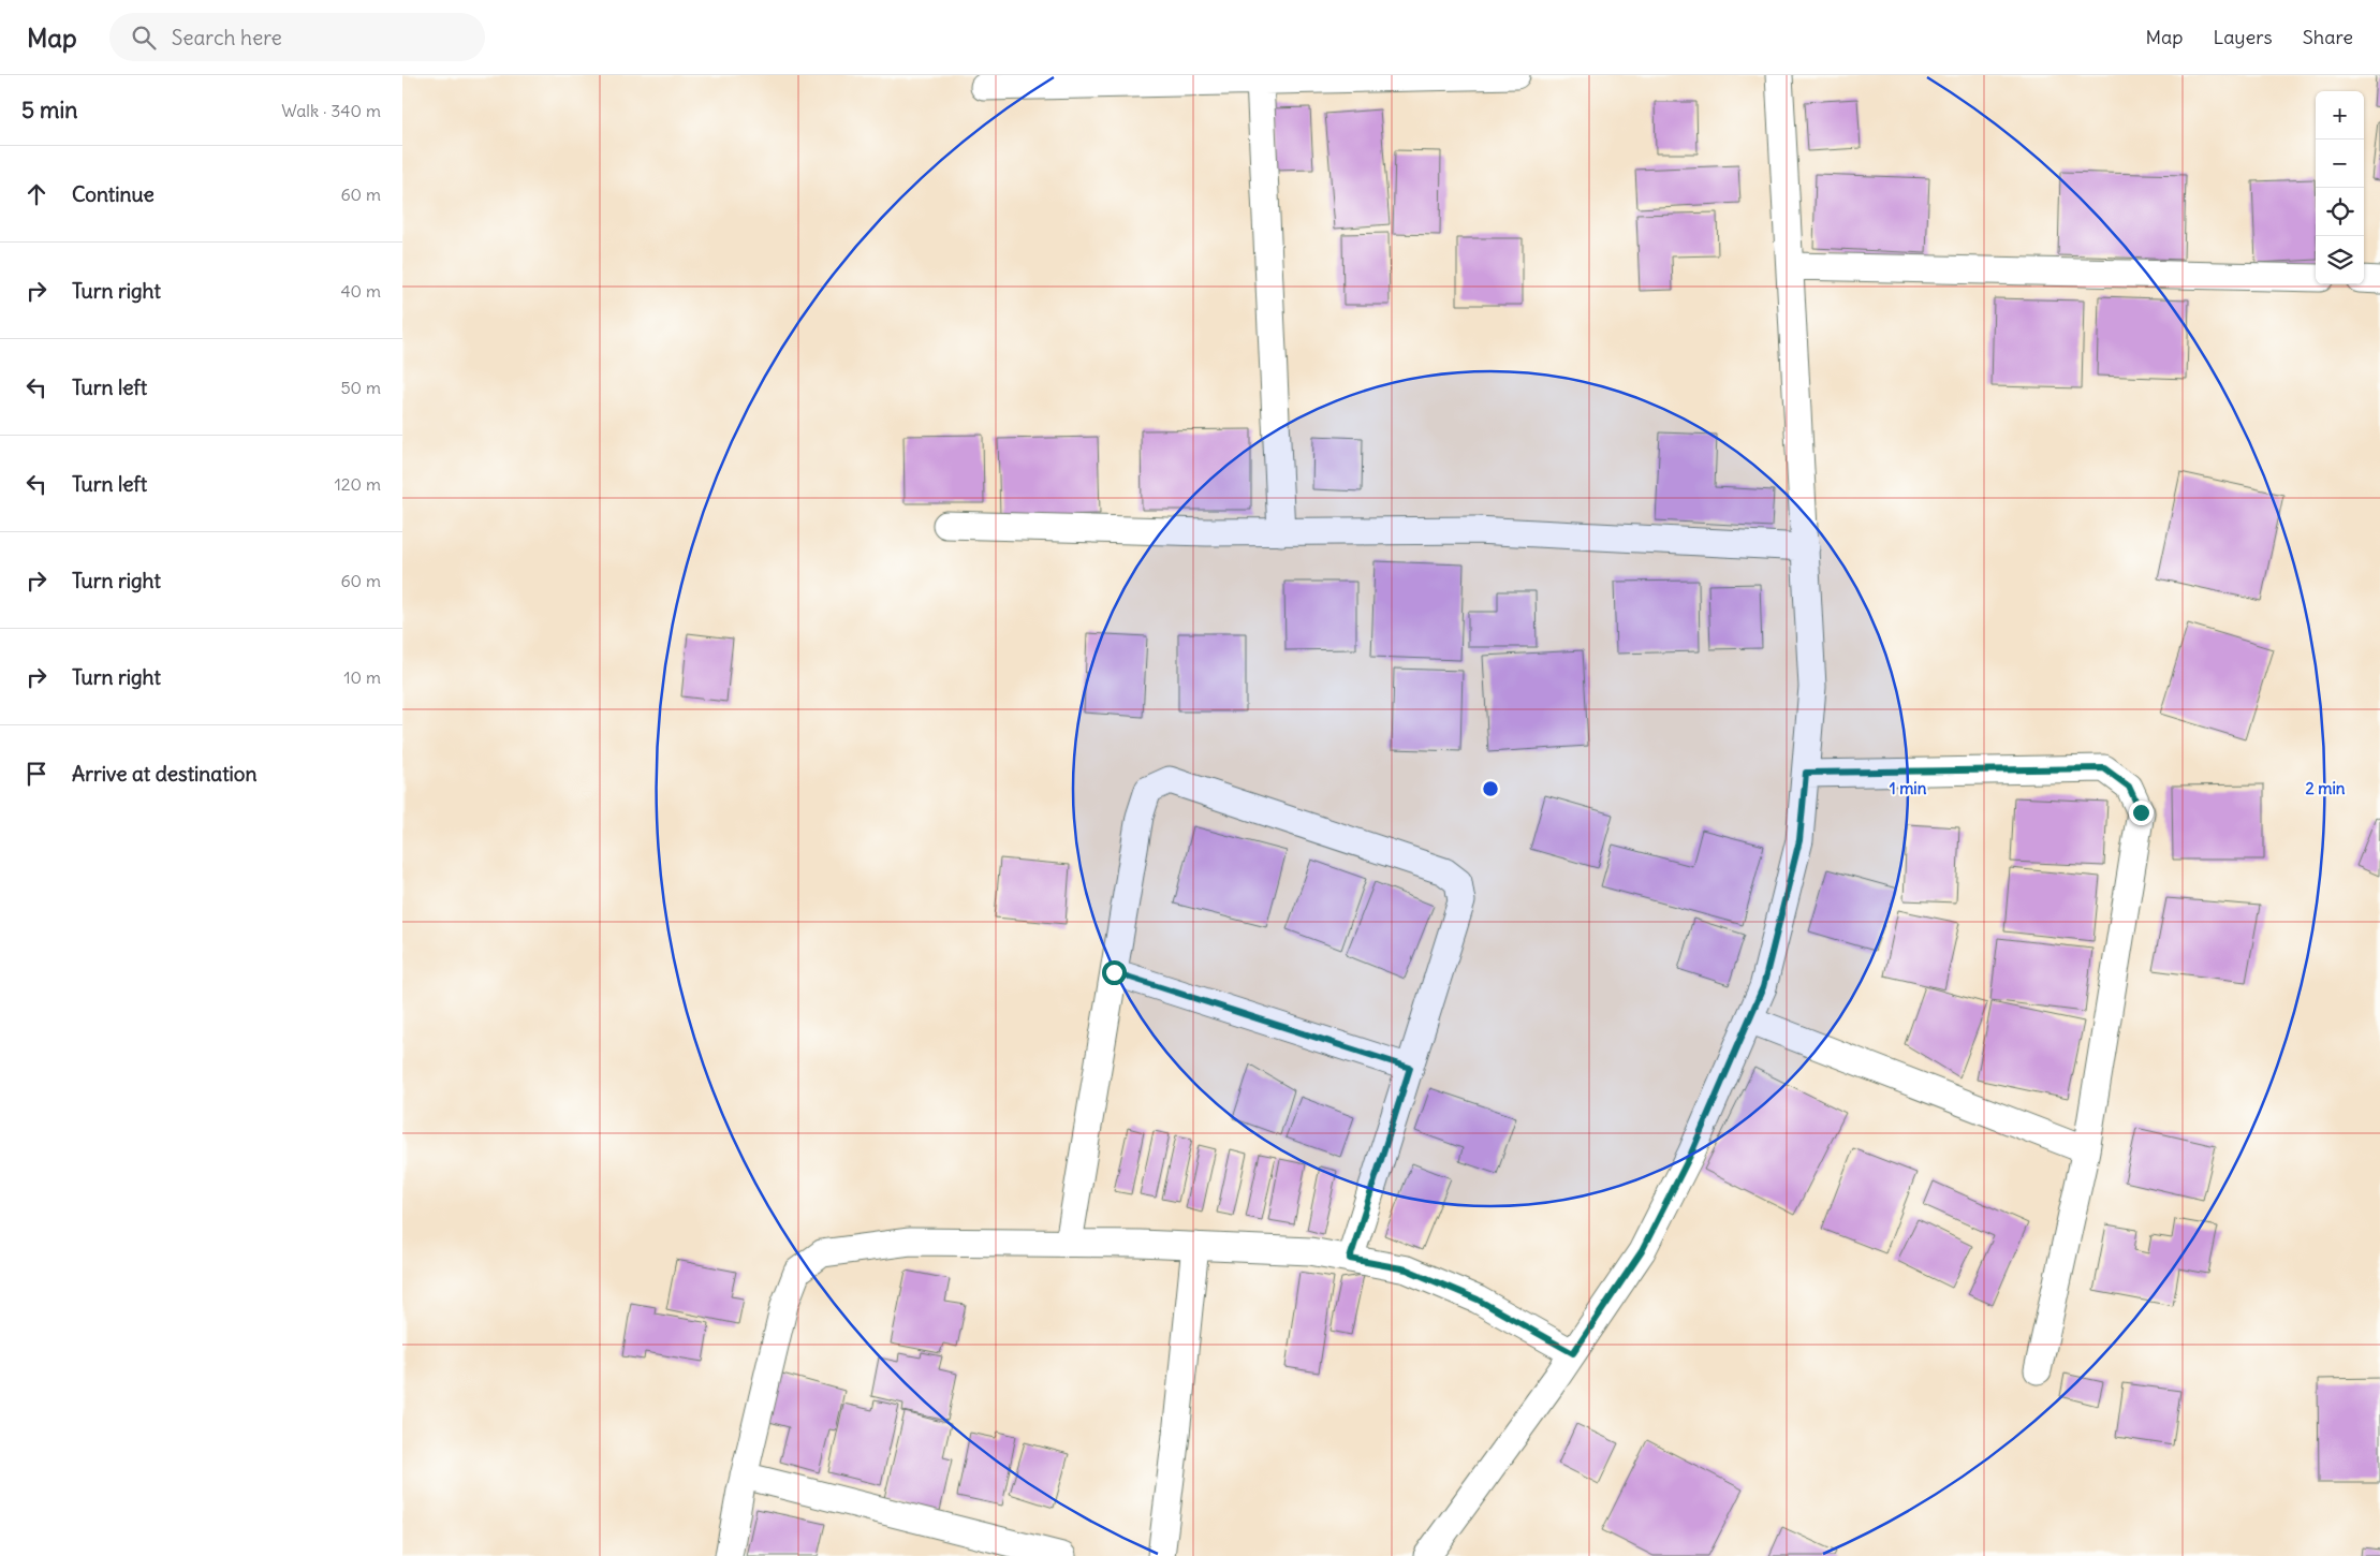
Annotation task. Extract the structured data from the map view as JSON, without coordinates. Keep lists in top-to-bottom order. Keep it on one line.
{"page":{"header":"Map","search":"Search here","nav":["Map","Layers","Share"],"heading":["5 min","Walk · 340 m"],"map_buttons":["+","−"],"list":[["Continue","60 m"],["Turn right","40 m"],["Turn left","50 m"],["Turn left","120 m"],["Turn right","60 m"],["Turn right","10 m"],"Arrive at destination"]},"rings":["1 min","2 min"]}
